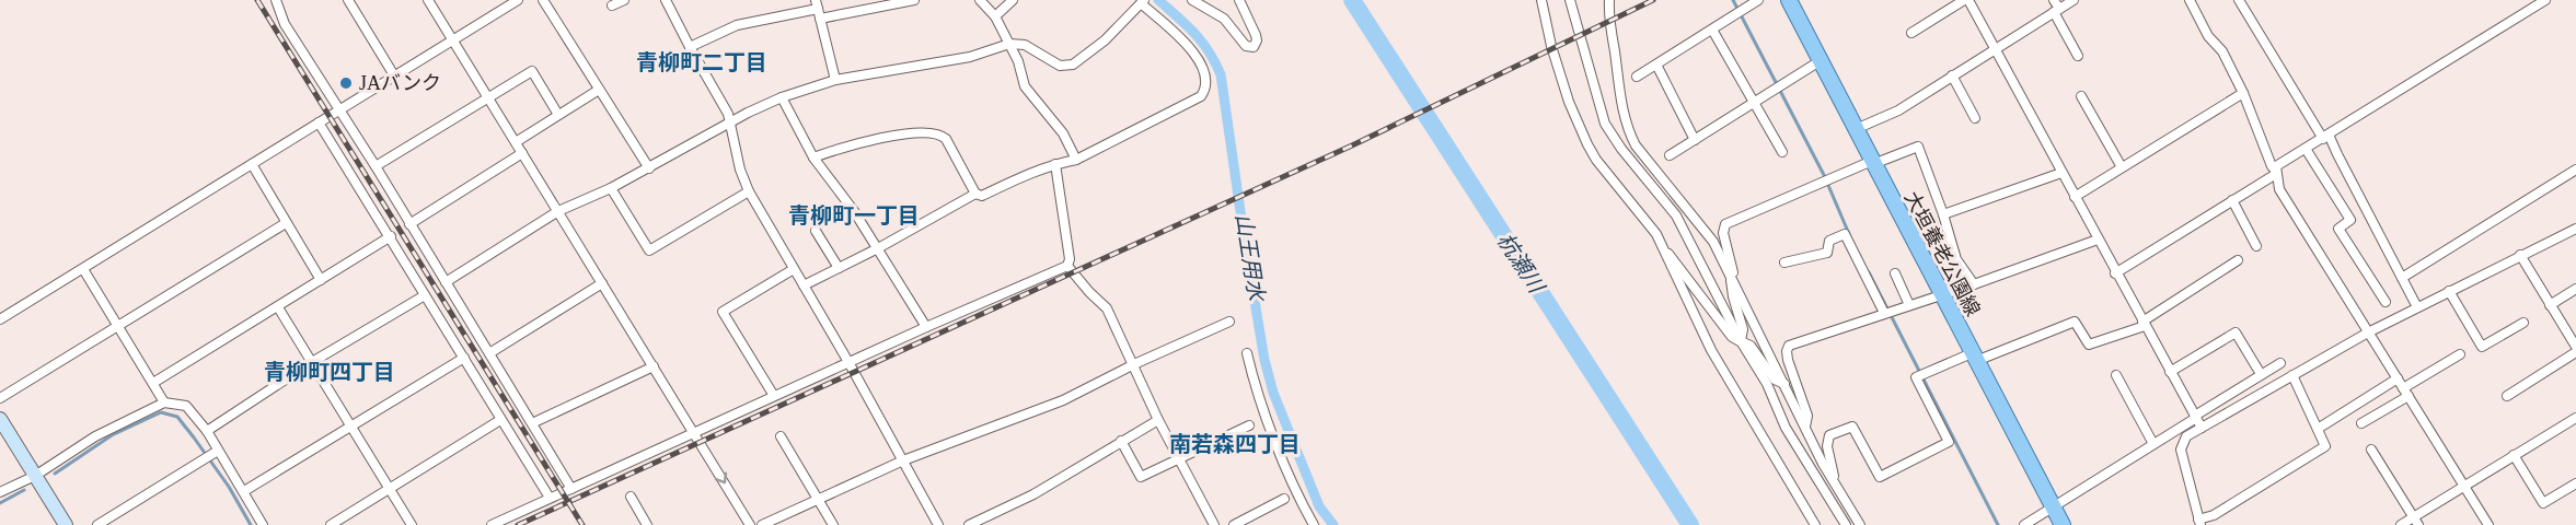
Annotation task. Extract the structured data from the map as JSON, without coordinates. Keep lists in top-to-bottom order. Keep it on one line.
{"streets":{"main road":["大垣養老公園線"]},"districts":["青柳町二丁目","青柳町一丁目","青柳町四丁目","南若森四丁目"],"water":["山王用水","杭瀬川"],"places":["JAバンク"]}
